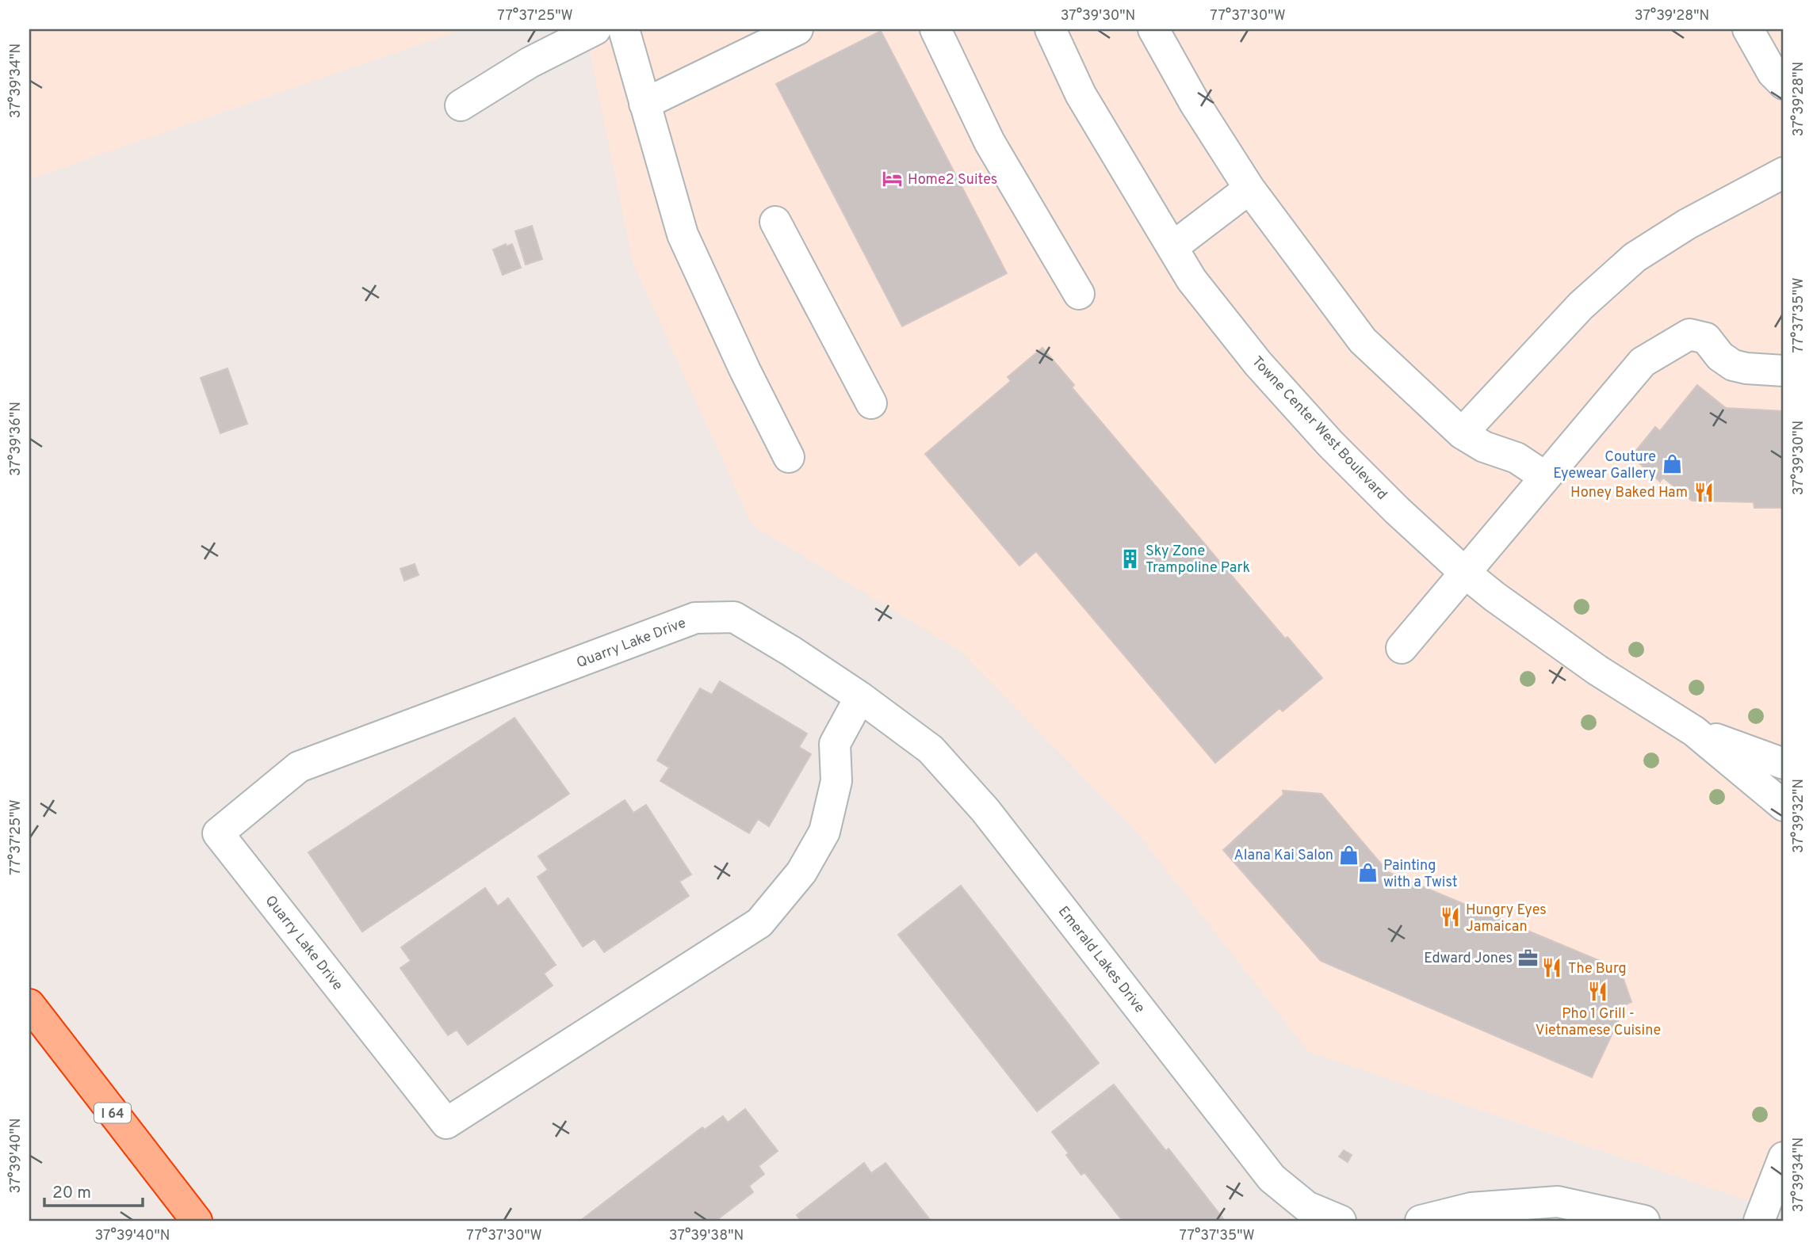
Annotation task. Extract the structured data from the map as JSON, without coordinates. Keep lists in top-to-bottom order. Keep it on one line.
{"streets":{"highway":["I 64"],"street":["Towne Center West Boulevard","Quarry Lake Drive","Emerald Lakes Drive"]},"crossings":[["Quarry Lake Drive","Emerald Lakes Drive"]],"places":{"hotel":["Home2 Suites"],"shop":["Couture Eyewear Gallery","Alana Kai Salon","Painting with a Twist"],"restaurant":["Honey Baked Ham","Hungry Eyes Jamaican","The Burg","Pho 1 Grill - Vietnamese Cuisine"],"building":["Sky Zone Trampoline Park"],"office":["Edward Jones"]},"scale_bar":"20 m","coordinates":["77°37'25\"W","37°39'30\"N","77°37'30\"W","37°39'28\"N","37°39'34\"N","77°37'35\"W","37°39'36\"N","37°39'32\"N","37°39'40\"N","37°39'38\"N"]}
